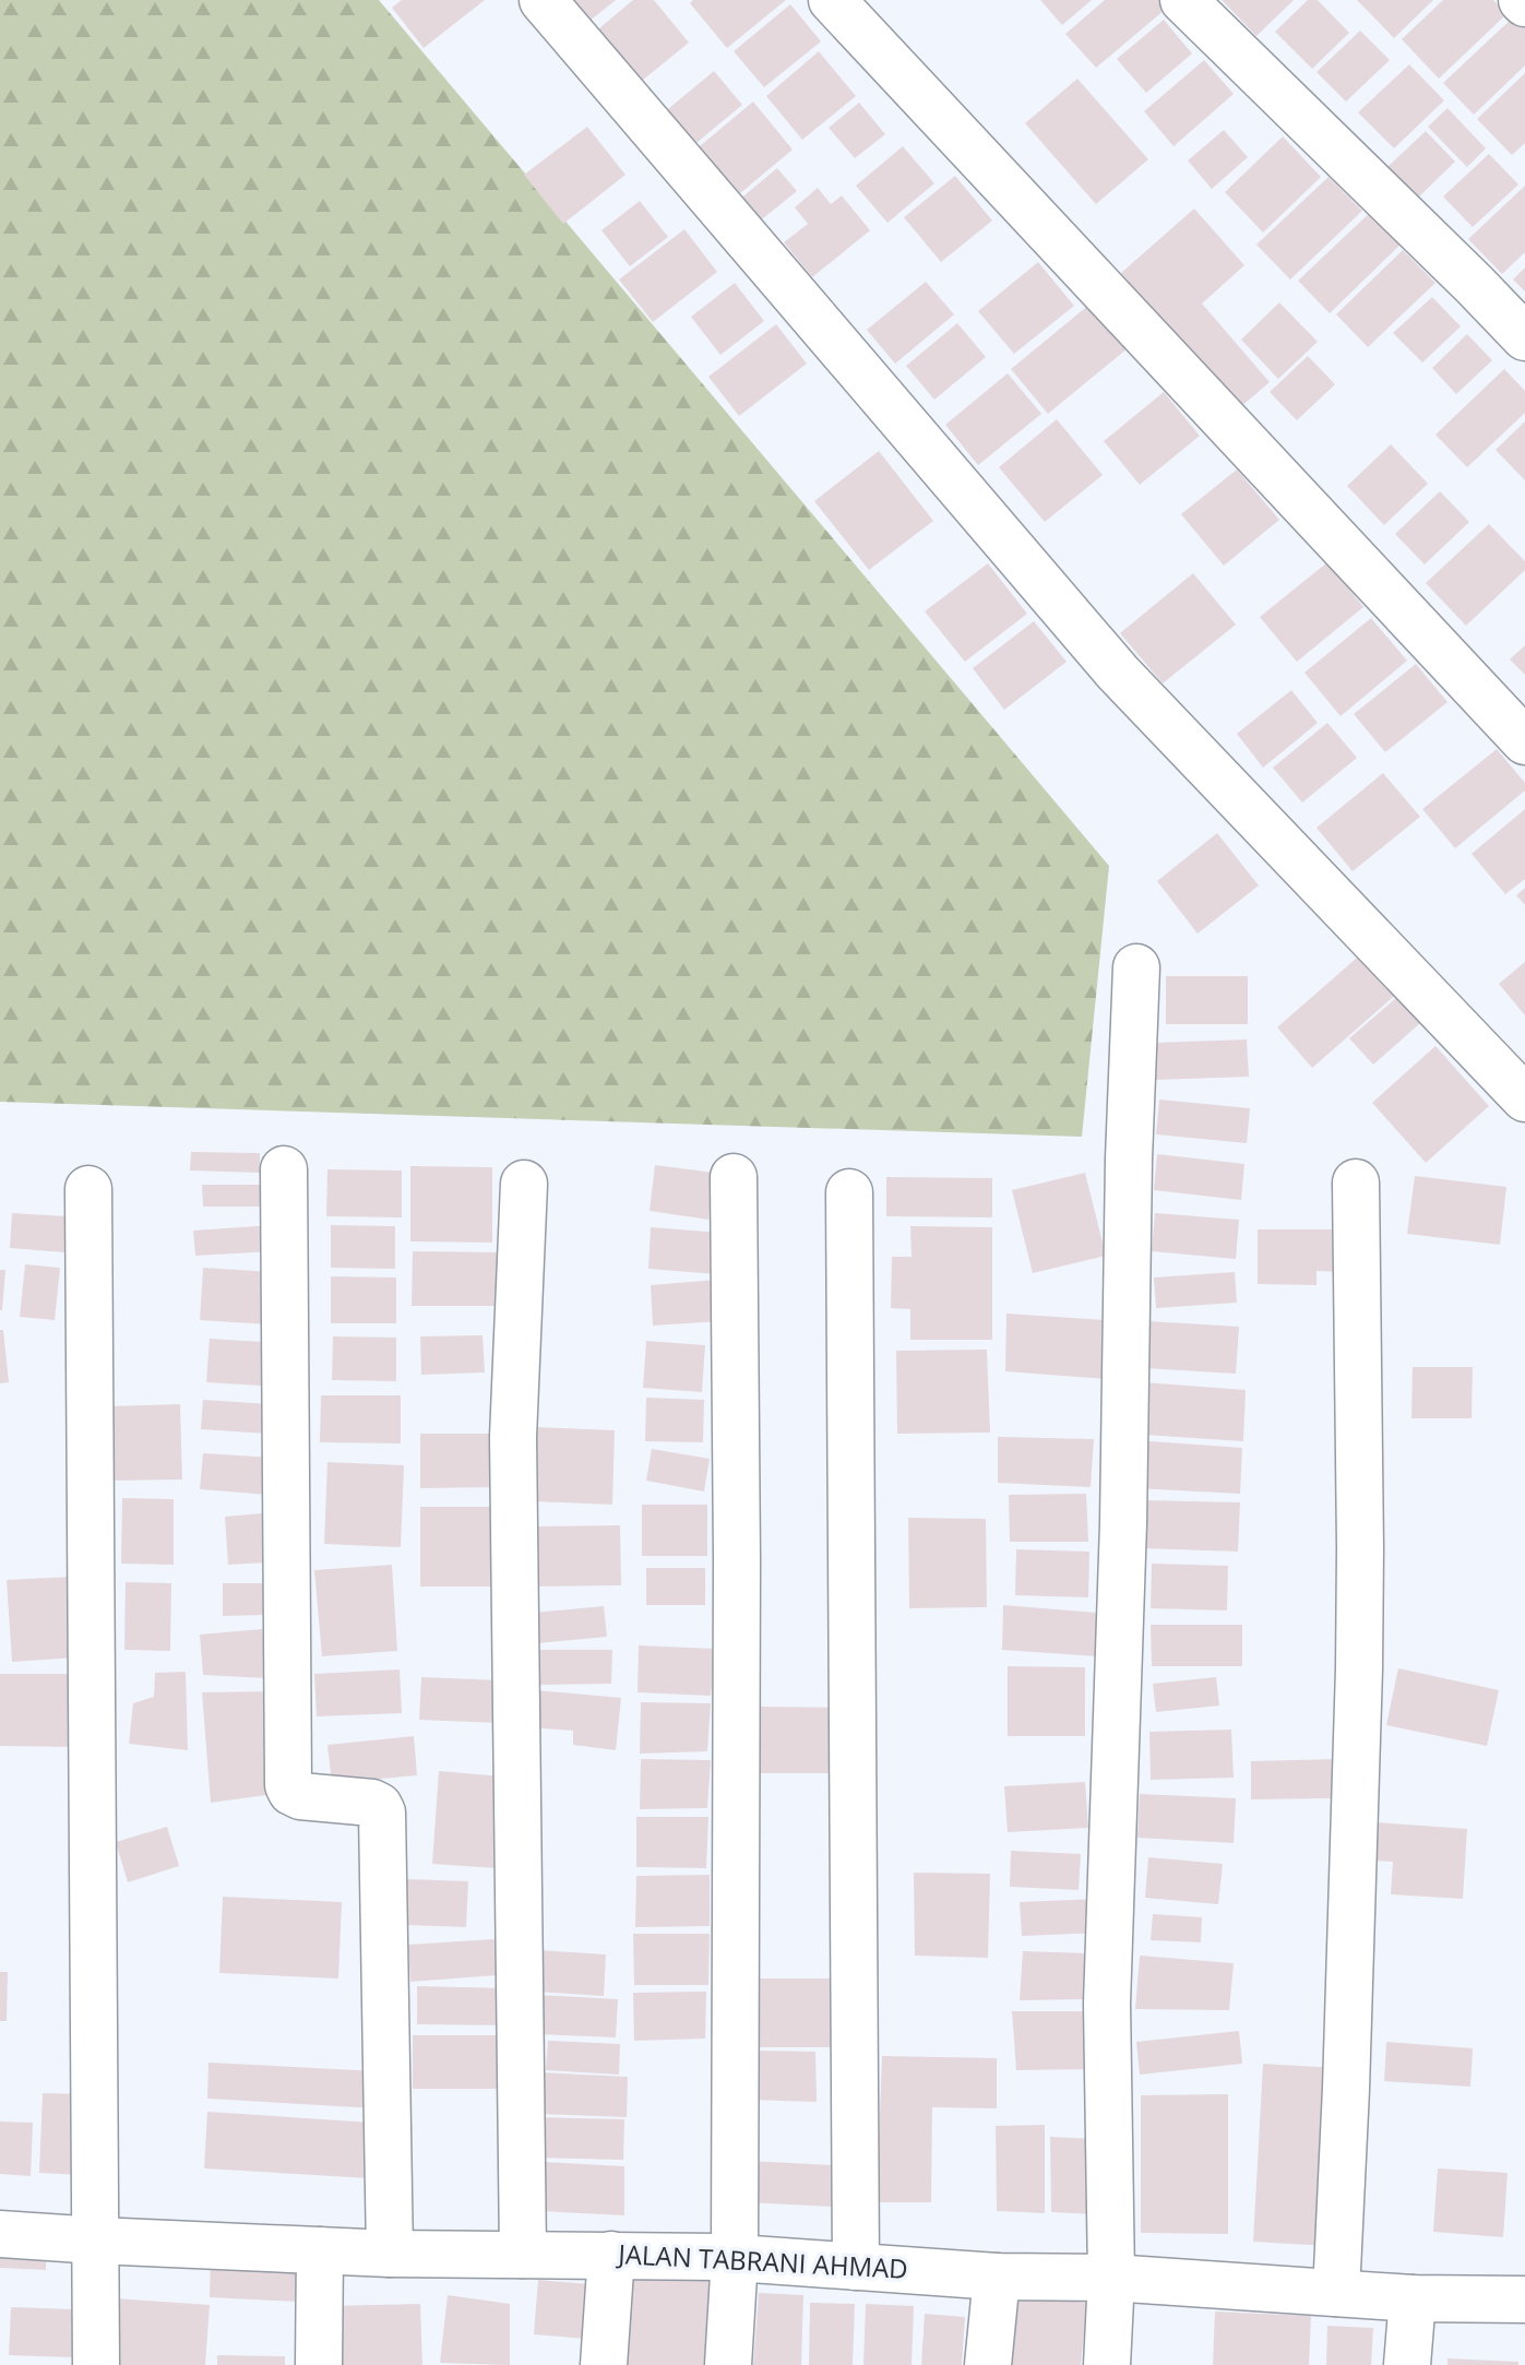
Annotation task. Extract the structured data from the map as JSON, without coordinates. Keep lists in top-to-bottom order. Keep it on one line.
{"streets":{"street":["JALAN TABRANI AHMAD"]}}
